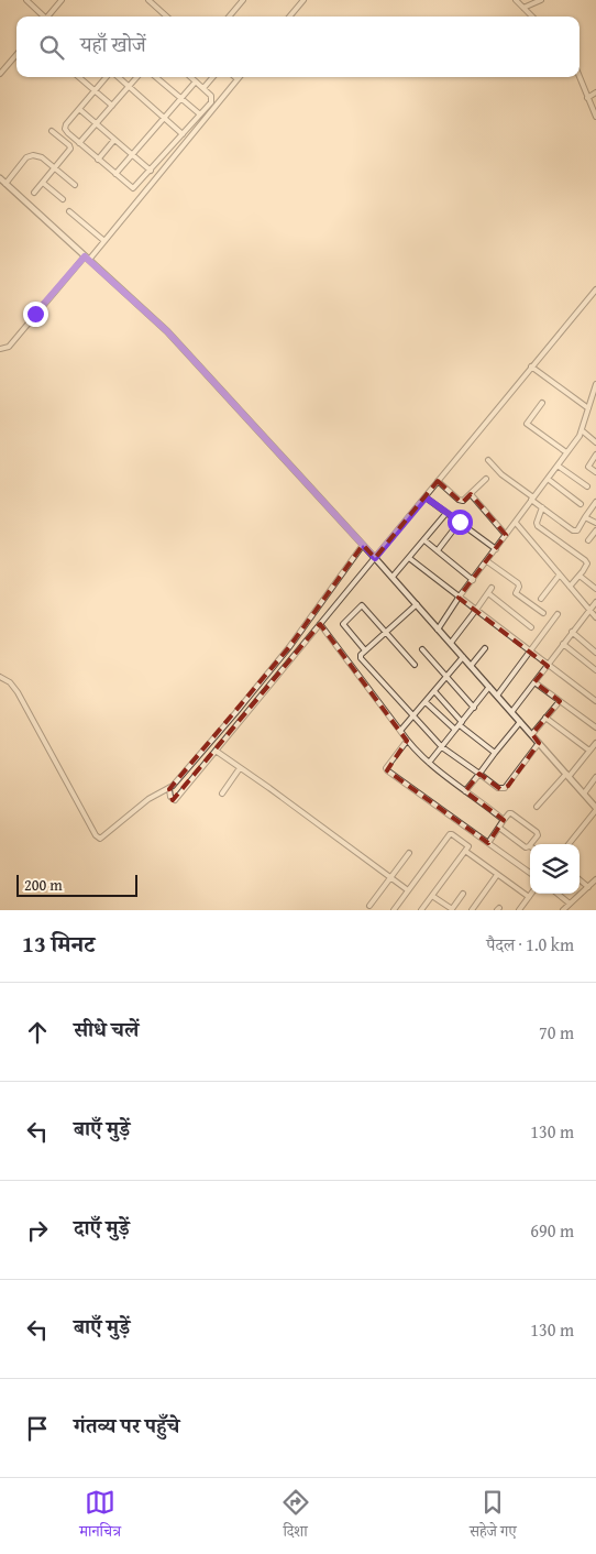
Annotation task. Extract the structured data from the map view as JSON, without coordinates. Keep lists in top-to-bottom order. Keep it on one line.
{"scale_bar":"200 m","page":{"search":"यहाँ खोजें","scale":"200 m","heading":["13 मिनट","पैदल · 1.0 km"],"list":[["सीधे चलें","70 m"],["बाएँ मुड़ें","130 m"],["दाएँ मुड़ें","690 m"],["बाएँ मुड़ें","130 m"],"गंतव्य पर पहुँचे"],"nav":["मानचित्र","दिशा","सहेजे गए"]}}
